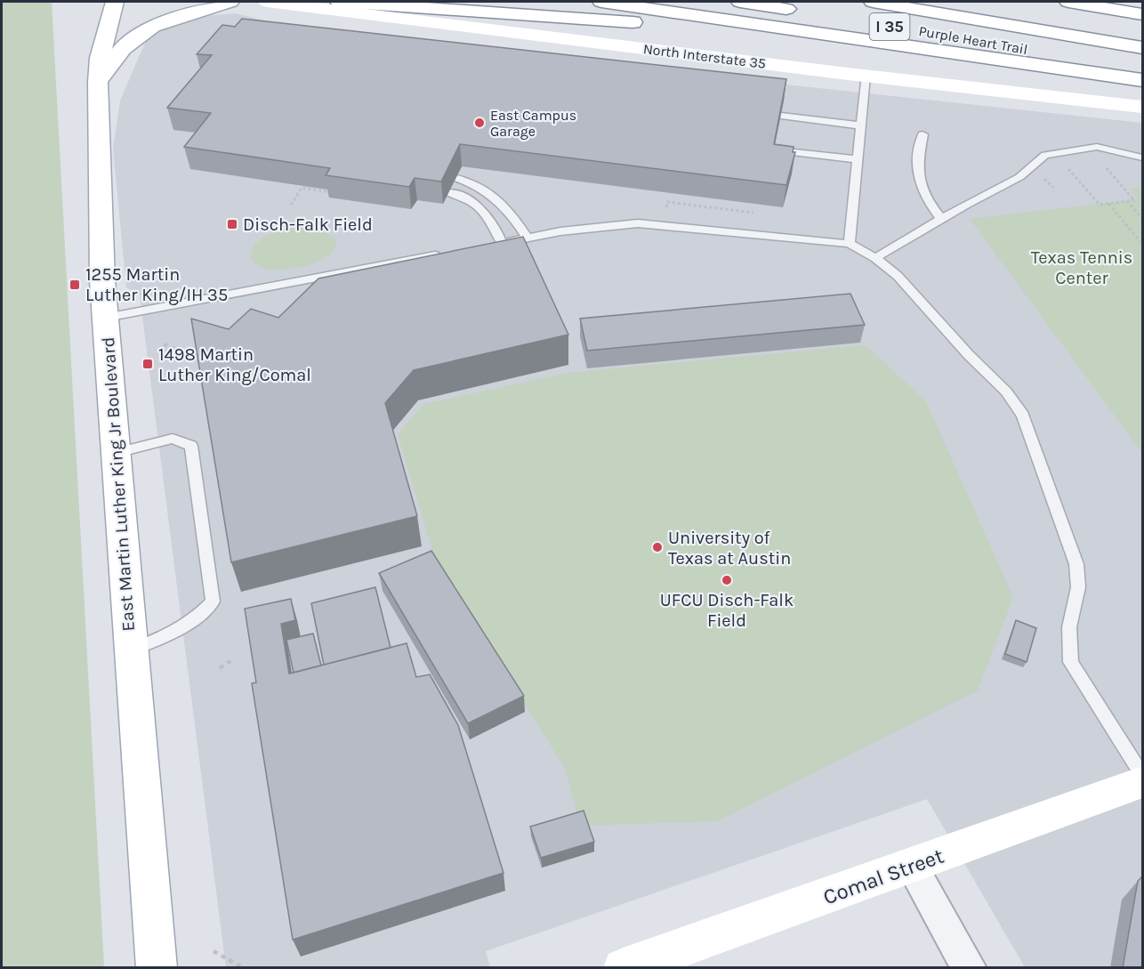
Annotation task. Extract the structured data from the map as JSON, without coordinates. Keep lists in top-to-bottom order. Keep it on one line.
{"streets":{"main road":["I 35","Purple Heart Trail","North Interstate 35","East Martin Luther King Jr Boulevard","Comal Street"]},"parks":["Texas Tennis Center"],"places":{"other":["East Campus Garage","University of Texas at Austin","UFCU Disch-Falk Field"],"transit":["Disch-Falk Field","1255 Martin Luther King/IH 35","1498 Martin Luther King/Comal"]}}
